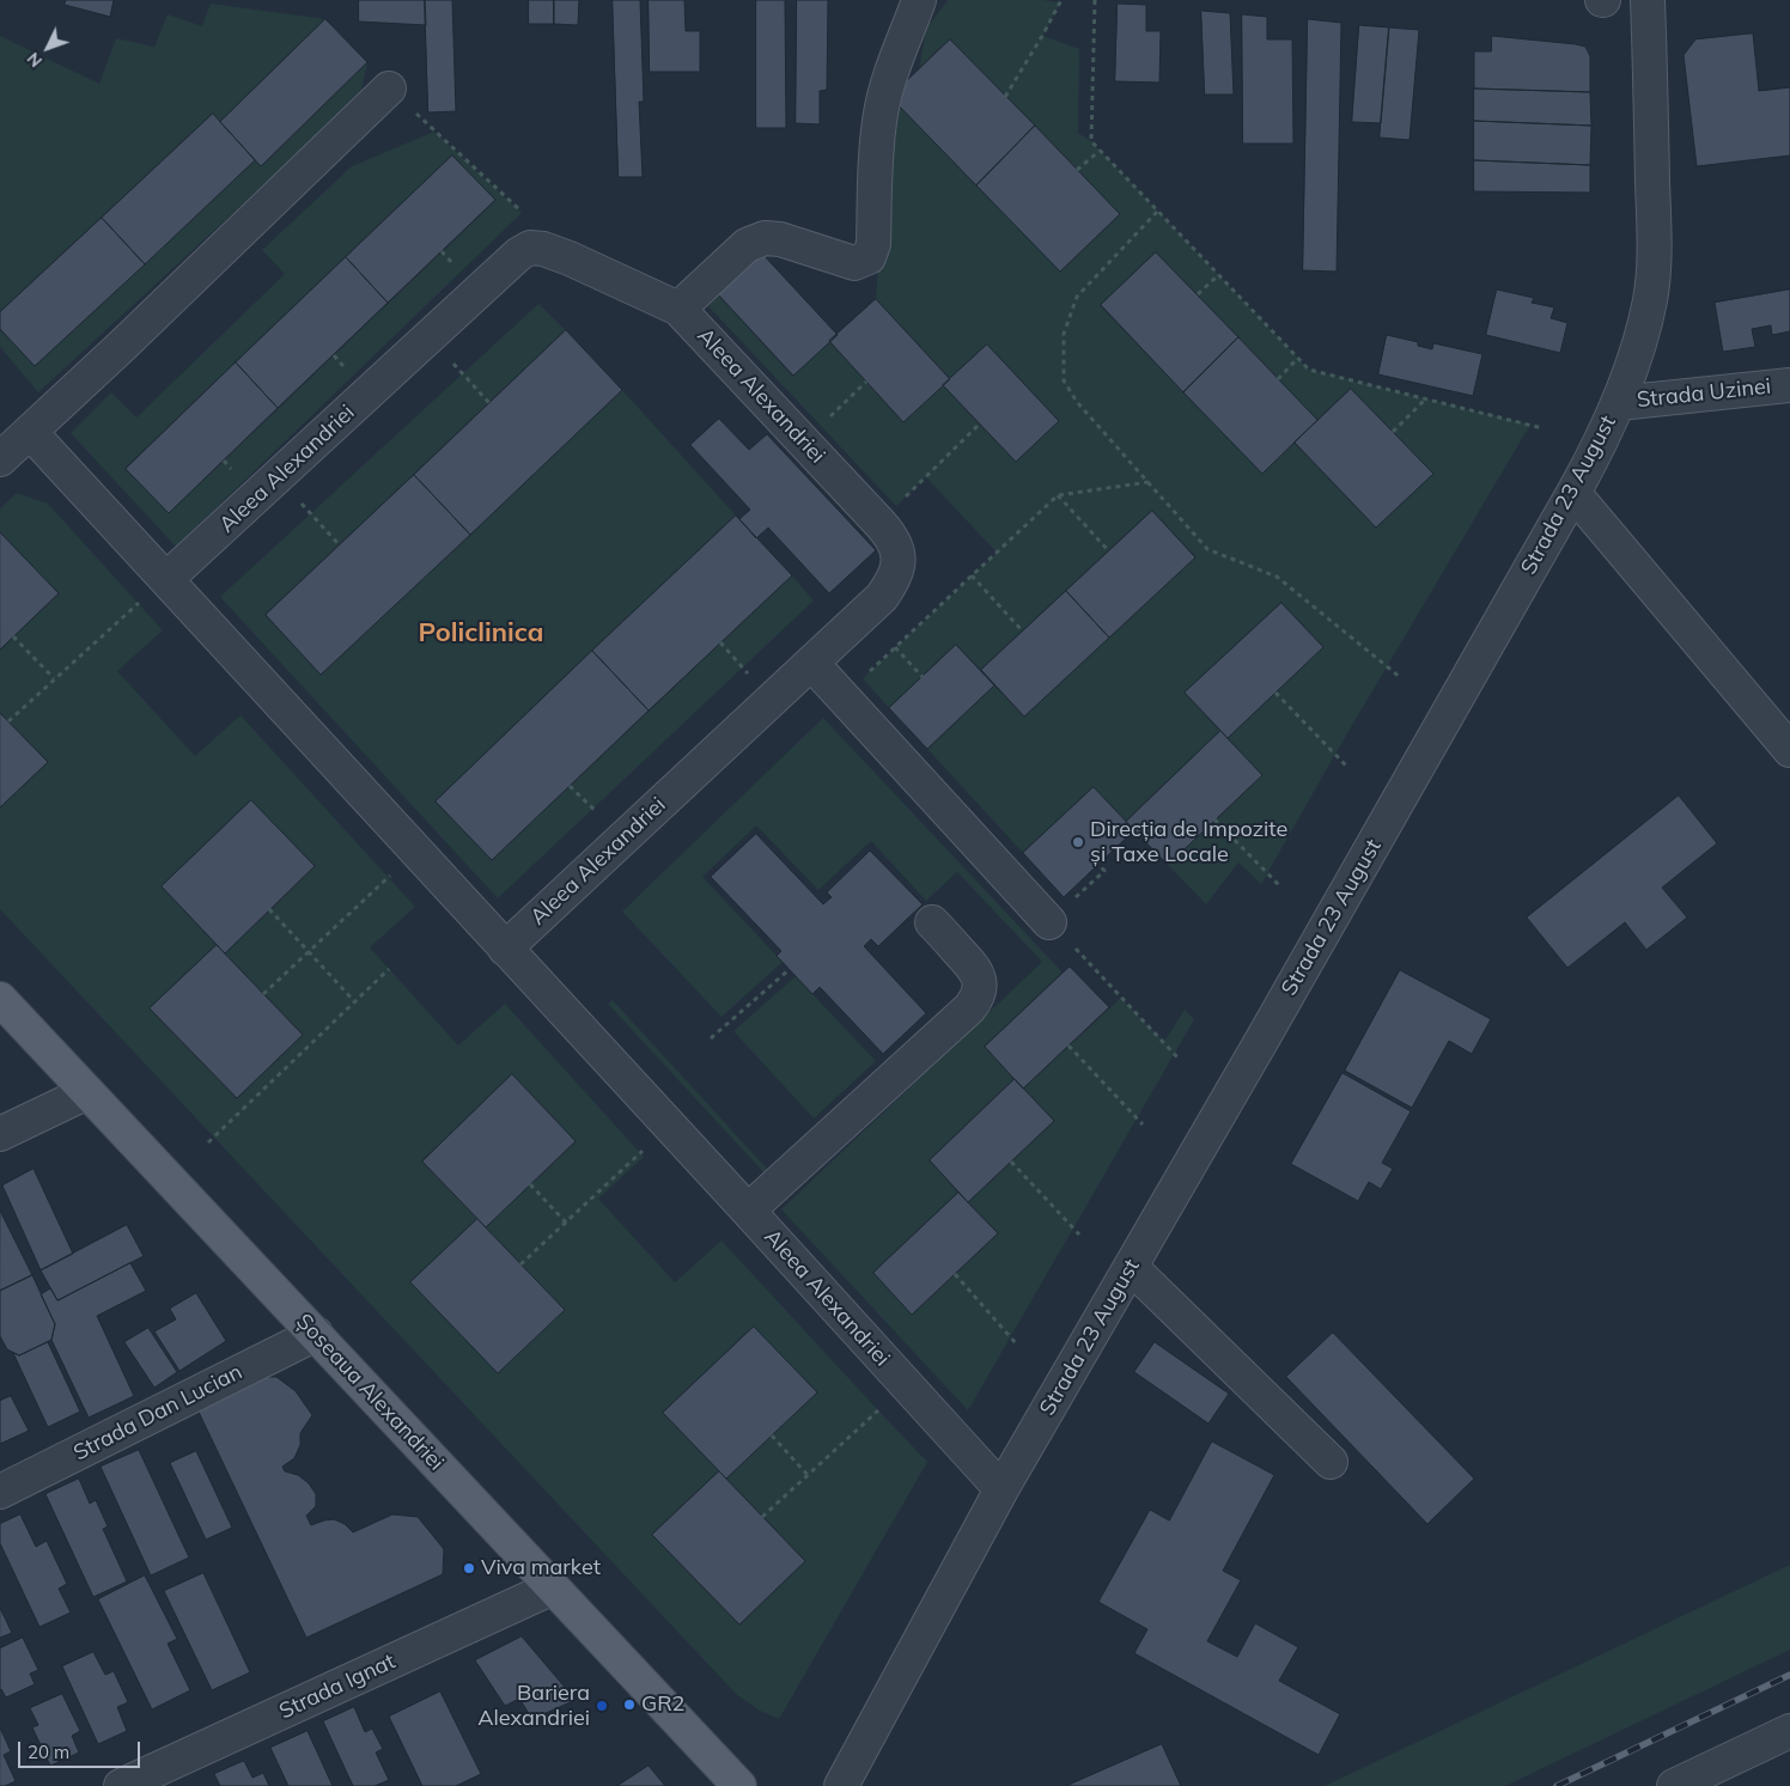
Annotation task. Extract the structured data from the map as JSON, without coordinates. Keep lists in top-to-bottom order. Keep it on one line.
{"streets":{"main road":["Șoseaua Alexandriei"],"street":["Strada Uzinei","Aleea Alexandriei","Strada 23 August","Strada Dan Lucian","Strada Ignat"]},"crossings":[["Strada Uzinei","Strada 23 August"],["Aleea Alexandriei","Strada 23 August"],["Șoseaua Alexandriei","Strada Dan Lucian"],["Șoseaua Alexandriei","Strada Ignat"]],"districts":["Policlinica"],"places":["Direcția de Impozite și Taxe Locale","Viva market","GR2","Bariera Alexandriei"],"scale_bar":"20 m","north":"bottom left"}
